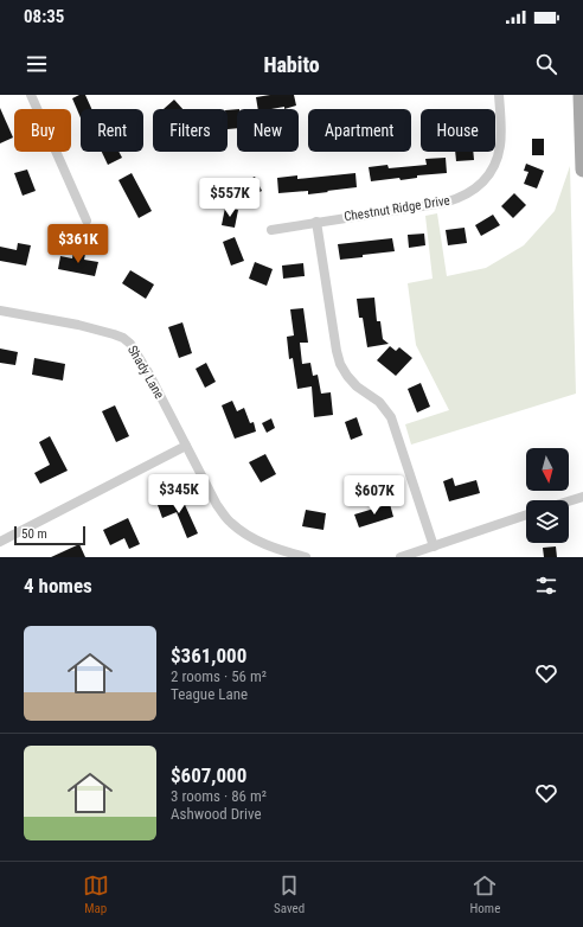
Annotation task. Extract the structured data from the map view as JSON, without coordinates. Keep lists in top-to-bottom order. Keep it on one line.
{"streets":{"street":["Chestnut Ridge Drive","Shady Lane"]},"scale_bar":"50 m","north":"bottom","page":{"status":"08:35","header":"Habito","chip":["Buy","Rent","Filters","New","Apartment","House"],"price":["$557K","$361K","$345K","$607K"],"scale":"50 m","heading":"4 homes","list":[{"name":"$361,000","note":"2 rooms · 56 m² · Teague Lane"},{"name":"$607,000","note":"3 rooms · 86 m² · Ashwood Drive"}],"tabs":["Map","Saved","Home"]}}
